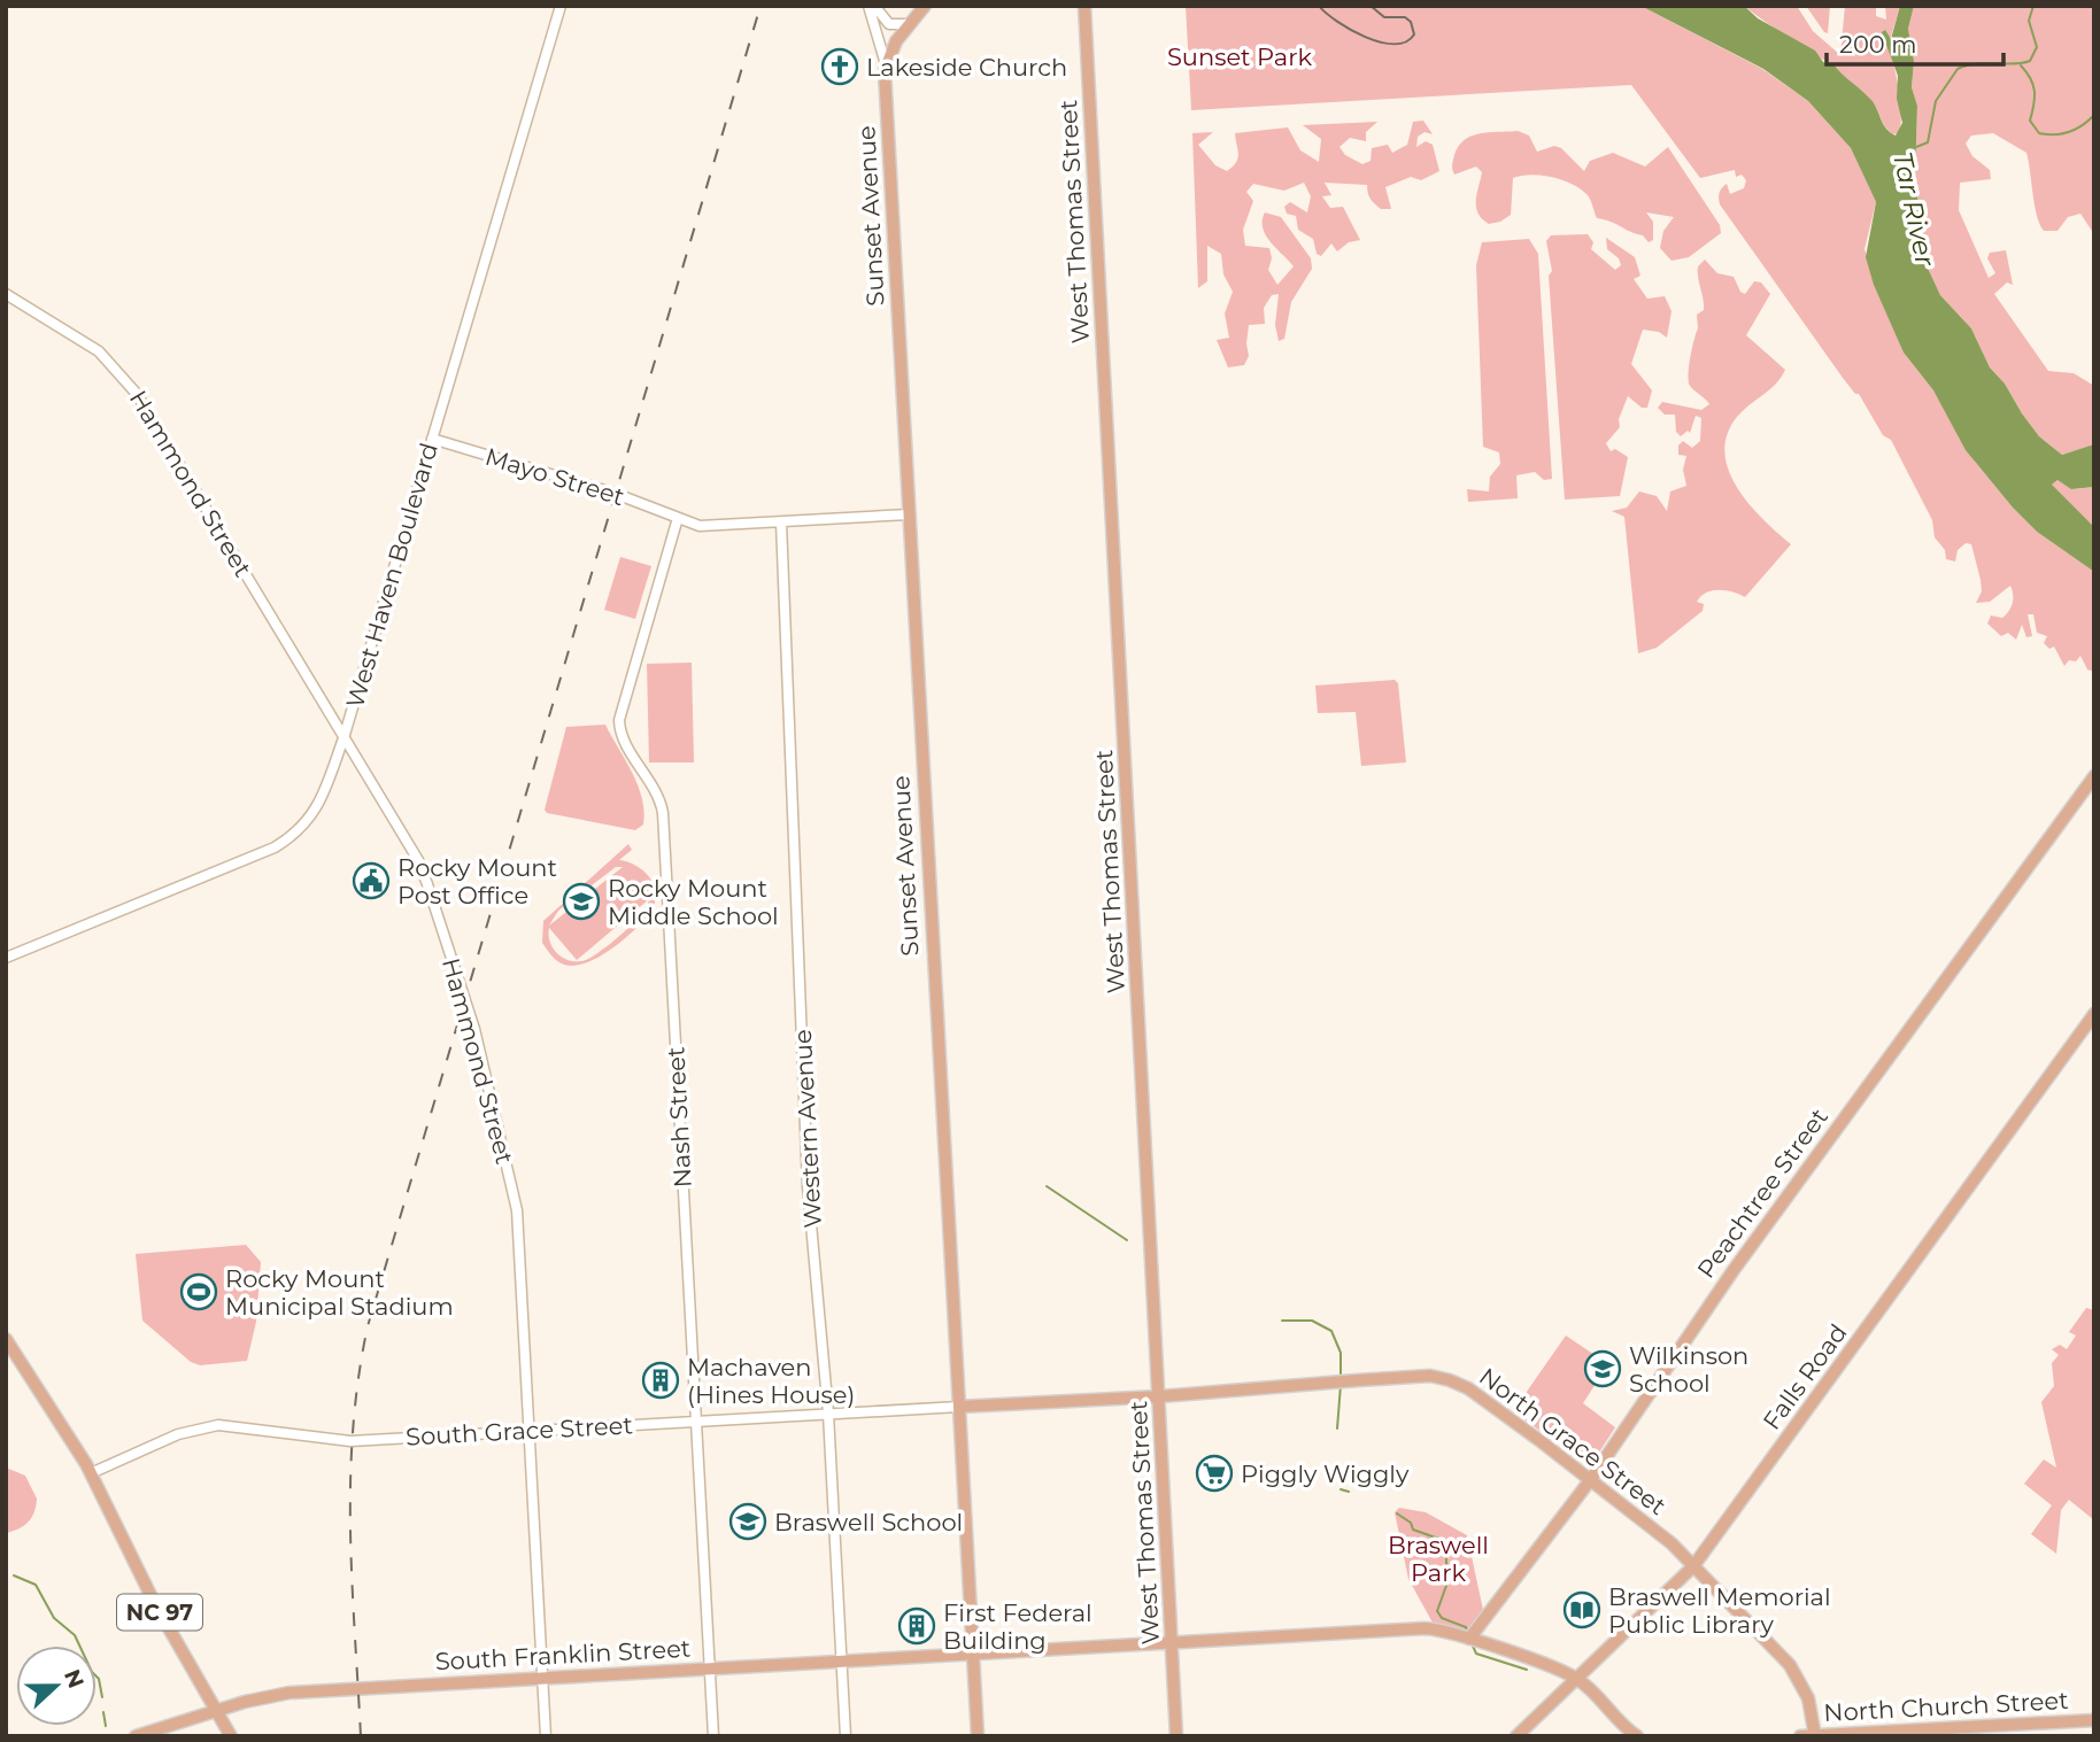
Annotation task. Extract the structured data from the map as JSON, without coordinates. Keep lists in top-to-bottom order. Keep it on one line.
{"streets":{"main road":["Sunset Avenue","West Thomas Street","Peachtree Street","Falls Road","North Grace Street","NC 97","South Franklin Street","North Church Street"],"street":["Mayo Street","Hammond Street","West Haven Boulevard","Nash Street","Western Avenue","South Grace Street"]},"crossings":[["Sunset Avenue","Mayo Street"],["Sunset Avenue","South Grace Street"],["Sunset Avenue","North Grace Street"],["Sunset Avenue","South Franklin Street"],["West Thomas Street","North Grace Street"],["West Thomas Street","South Franklin Street"],["Mayo Street","West Haven Boulevard"],["Mayo Street","Nash Street"],["Mayo Street","Western Avenue"],["Hammond Street","West Haven Boulevard"],["Hammond Street","South Grace Street"],["Hammond Street","South Franklin Street"],["Nash Street","South Grace Street"],["Nash Street","South Franklin Street"],["Western Avenue","South Grace Street"],["Western Avenue","South Franklin Street"],["Peachtree Street","North Grace Street"],["Peachtree Street","South Franklin Street"],["Falls Road","North Grace Street"],["Falls Road","South Franklin Street"],["South Grace Street","North Grace Street"],["South Grace Street","NC 97"],["North Grace Street","North Church Street"],["NC 97","South Franklin Street"]],"water":["Tar River"],"parks":["Sunset Park","Braswell Park"],"places":{"church":["Lakeside Church"],"public building":["Rocky Mount Post Office"],"school or university":["Rocky Mount Middle School","Wilkinson School","Braswell School"],"sports":["Rocky Mount Municipal Stadium"],"building":["Machaven (Hines House)","First Federal Building"],"supermarket":["Piggly Wiggly"],"library":["Braswell Memorial Public Library"]},"scale_bar":"200 m","north":"right"}
